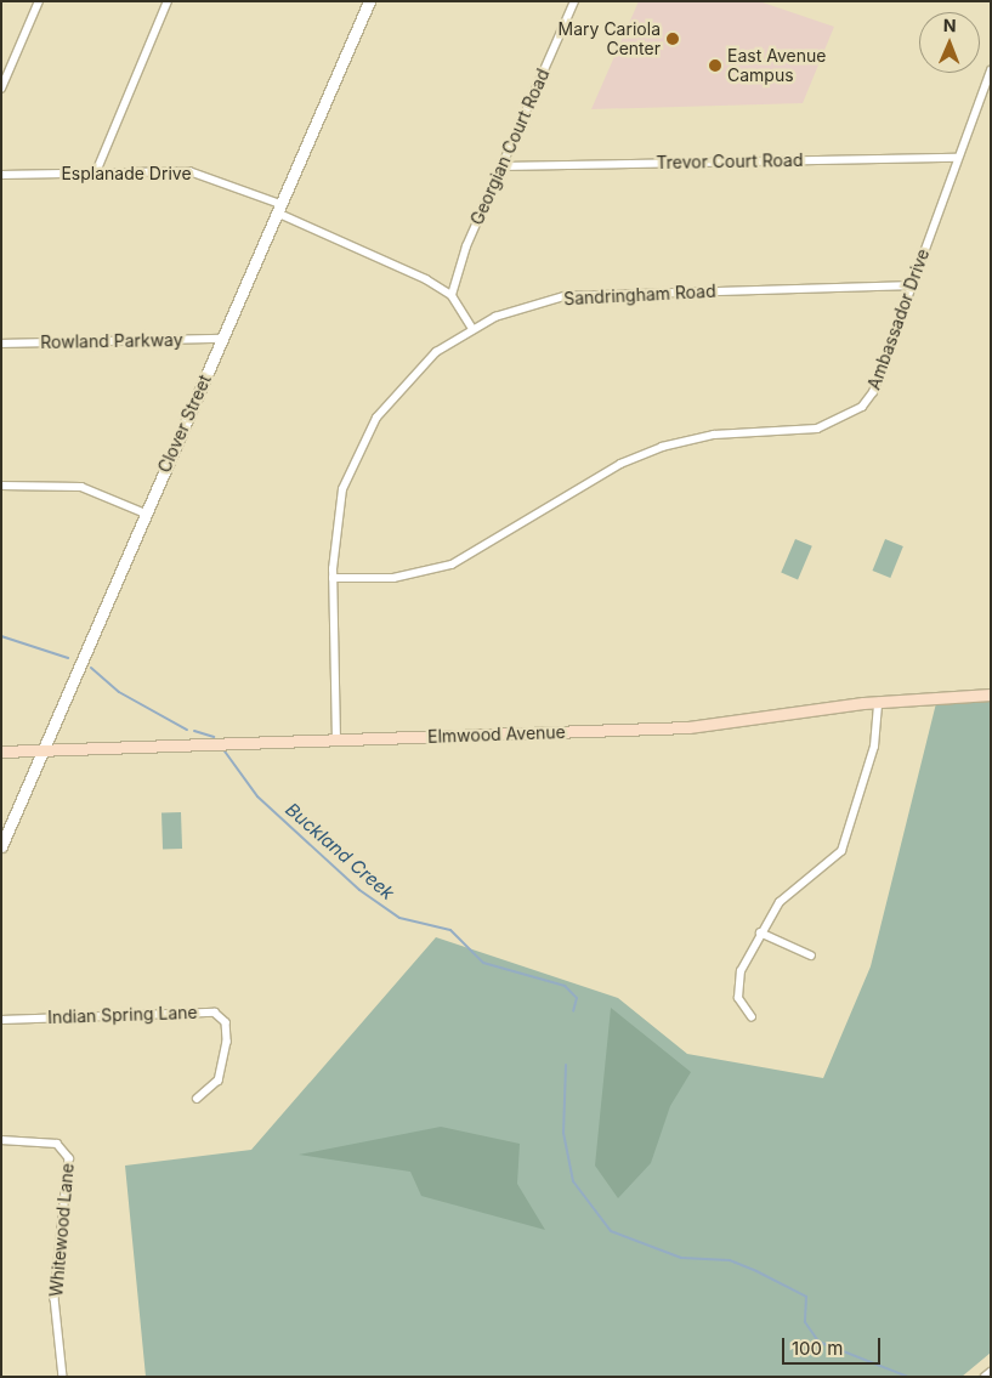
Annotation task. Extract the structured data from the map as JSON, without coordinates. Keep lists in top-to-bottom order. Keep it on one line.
{"streets":{"main road":["Clover Street","Elmwood Avenue"],"street":["Georgian Court Road","Trevor Court Road","Esplanade Drive","Sandringham Road","Ambassador Drive","Rowland Parkway","Indian Spring Lane","Whitewood Lane"]},"crossings":[["Georgian Court Road","Trevor Court Road"],["Georgian Court Road","Esplanade Drive"],["Trevor Court Road","Ambassador Drive"],["Esplanade Drive","Clover Street"],["Sandringham Road","Ambassador Drive"],["Sandringham Road","Elmwood Avenue"],["Rowland Parkway","Clover Street"],["Clover Street","Elmwood Avenue"]],"water":["Buckland Creek"],"places":["Mary Cariola Center","East Avenue Campus"],"scale_bar":"100 m","north":"top"}
